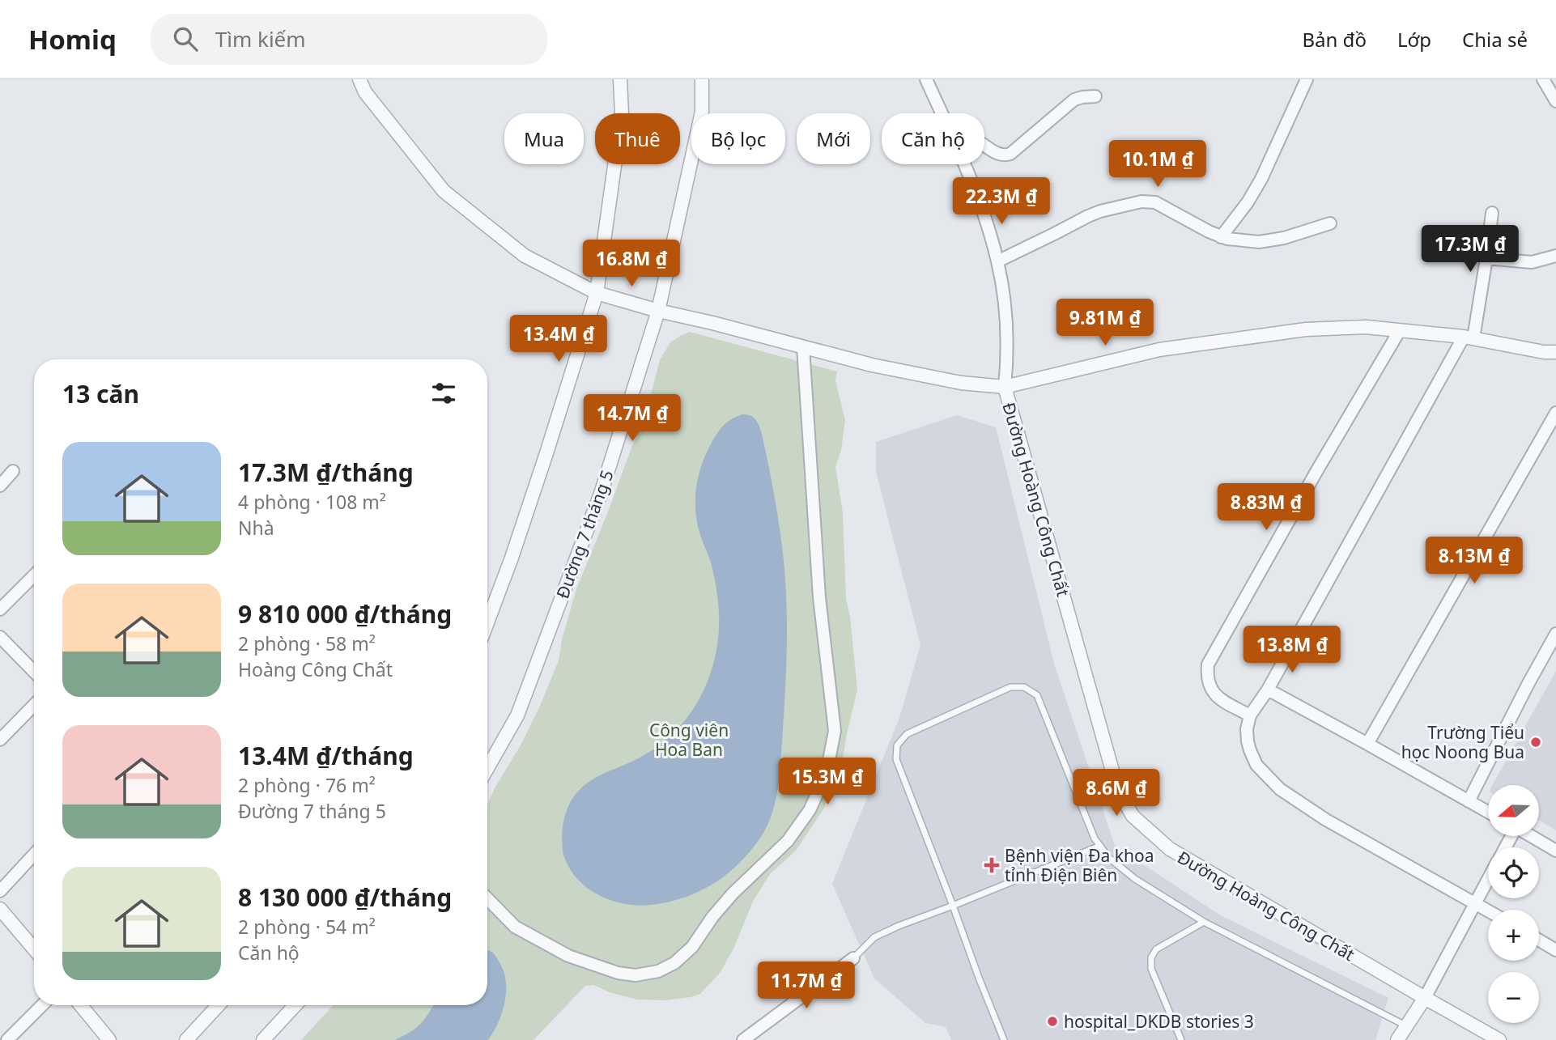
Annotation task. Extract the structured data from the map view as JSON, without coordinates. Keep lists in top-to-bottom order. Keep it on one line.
{"streets":{"street":["Đường Hoàng Công Chất","Đường 7 tháng 5"]},"parks":["Công viên Hoa Ban"],"places":{"other":["Trường Tiểu học Noong Bua","hospital_DKDB stories 3"],"health":["Bệnh viện Đa khoa tỉnh Điện Biên"]},"north":"left","page":{"header":"Homiq","search":"Tìm kiếm","nav":["Bản đồ","Lớp","Chia sẻ"],"chip":["Mua","Thuê","Bộ lọc","Mới","Căn hộ"],"price":["10.1M ₫","22.3M ₫","17.3M ₫","16.8M ₫","9.81M ₫","13.4M ₫","14.7M ₫","8.83M ₫","8.13M ₫","13.8M ₫","15.3M ₫","8.6M ₫","11.7M ₫"],"heading":"13 căn","list":[{"name":"17.3M ₫/tháng","note":"4 phòng · 108 m² · Nhà"},{"name":"9 810 000 ₫/tháng","note":"2 phòng · 58 m² · Hoàng Công Chất"},{"name":"13.4M ₫/tháng","note":"2 phòng · 76 m² · Đường 7 tháng 5"},{"name":"8 130 000 ₫/tháng","note":"2 phòng · 54 m² · Căn hộ"}],"map_buttons":["+","−"]}}
